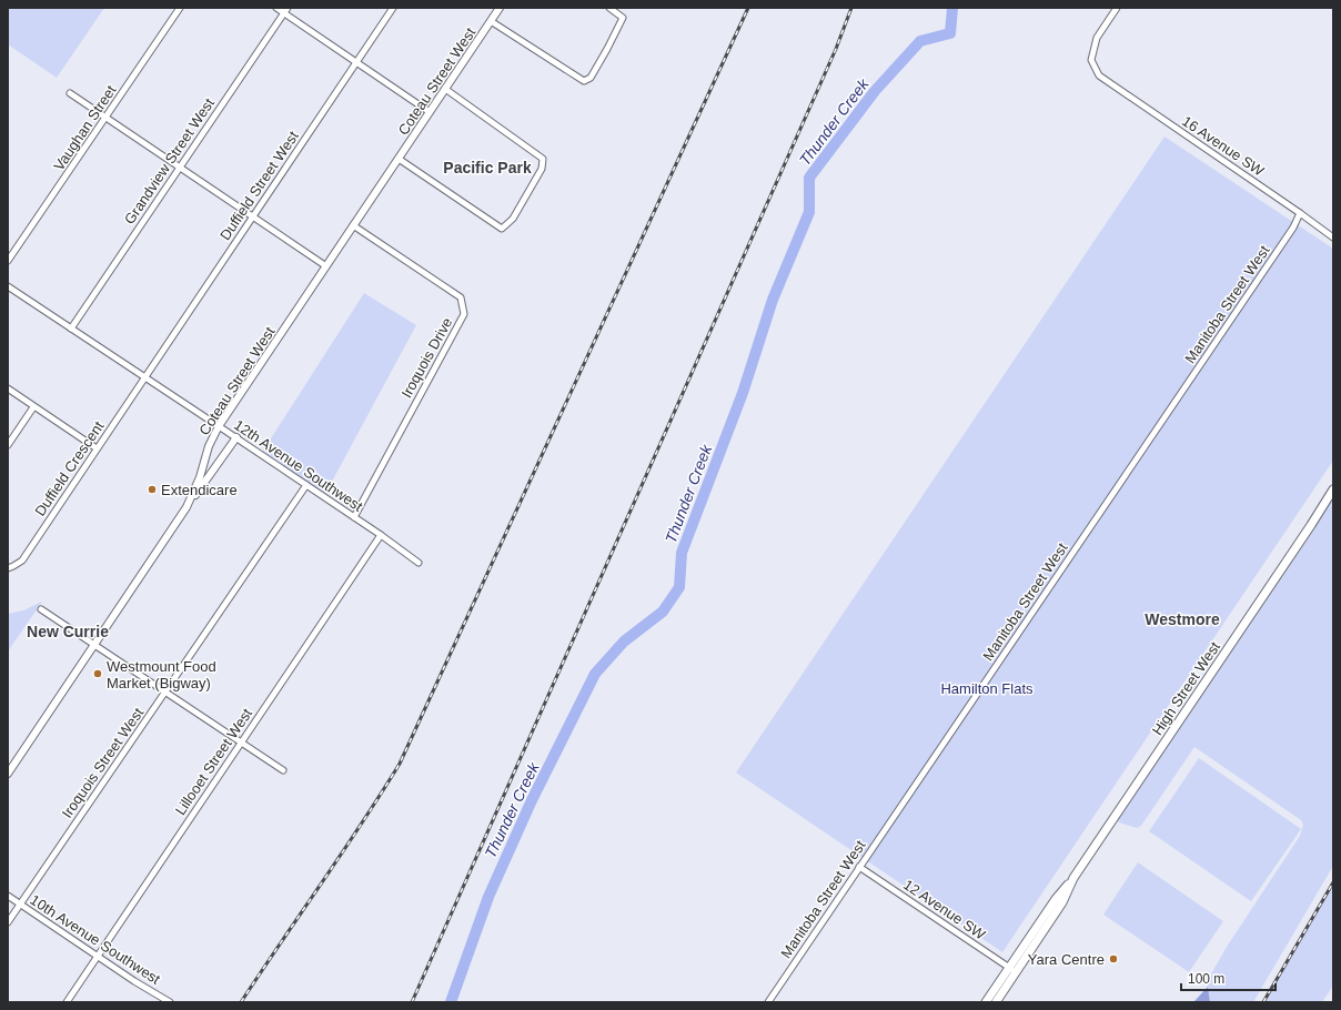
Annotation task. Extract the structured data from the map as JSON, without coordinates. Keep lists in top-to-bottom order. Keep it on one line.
{"streets":{"main road":["High Street West"],"street":["Coteau Street West","Vaughan Street","16 Avenue SW","Grandview Street West","Duffield Street West","Manitoba Street West","Iroquois Drive","12th Avenue Southwest","Duffield Crescent","Lillooet Street West","Iroquois Street West","12 Avenue SW","10th Avenue Southwest"]},"crossings":[["Coteau Street West","Iroquois Drive"],["Coteau Street West","12th Avenue Southwest"],["16 Avenue SW","Manitoba Street West"],["Grandview Street West","12th Avenue Southwest"],["Duffield Street West","12th Avenue Southwest"],["Duffield Street West","Duffield Crescent"],["Manitoba Street West","12 Avenue SW"],["Iroquois Drive","12th Avenue Southwest"],["12th Avenue Southwest","Duffield Crescent"],["12th Avenue Southwest","Lillooet Street West"],["12th Avenue Southwest","Iroquois Street West"],["High Street West","12 Avenue SW"],["Lillooet Street West","10th Avenue Southwest"],["Iroquois Street West","10th Avenue Southwest"]],"districts":["Pacific Park","Westmore","New Currie"],"water":["Thunder Creek"],"parks":["Hamilton Flats"],"places":["Extendicare","Westmount Food Market (Bigway)","Yara Centre"],"scale_bar":"100 m"}
